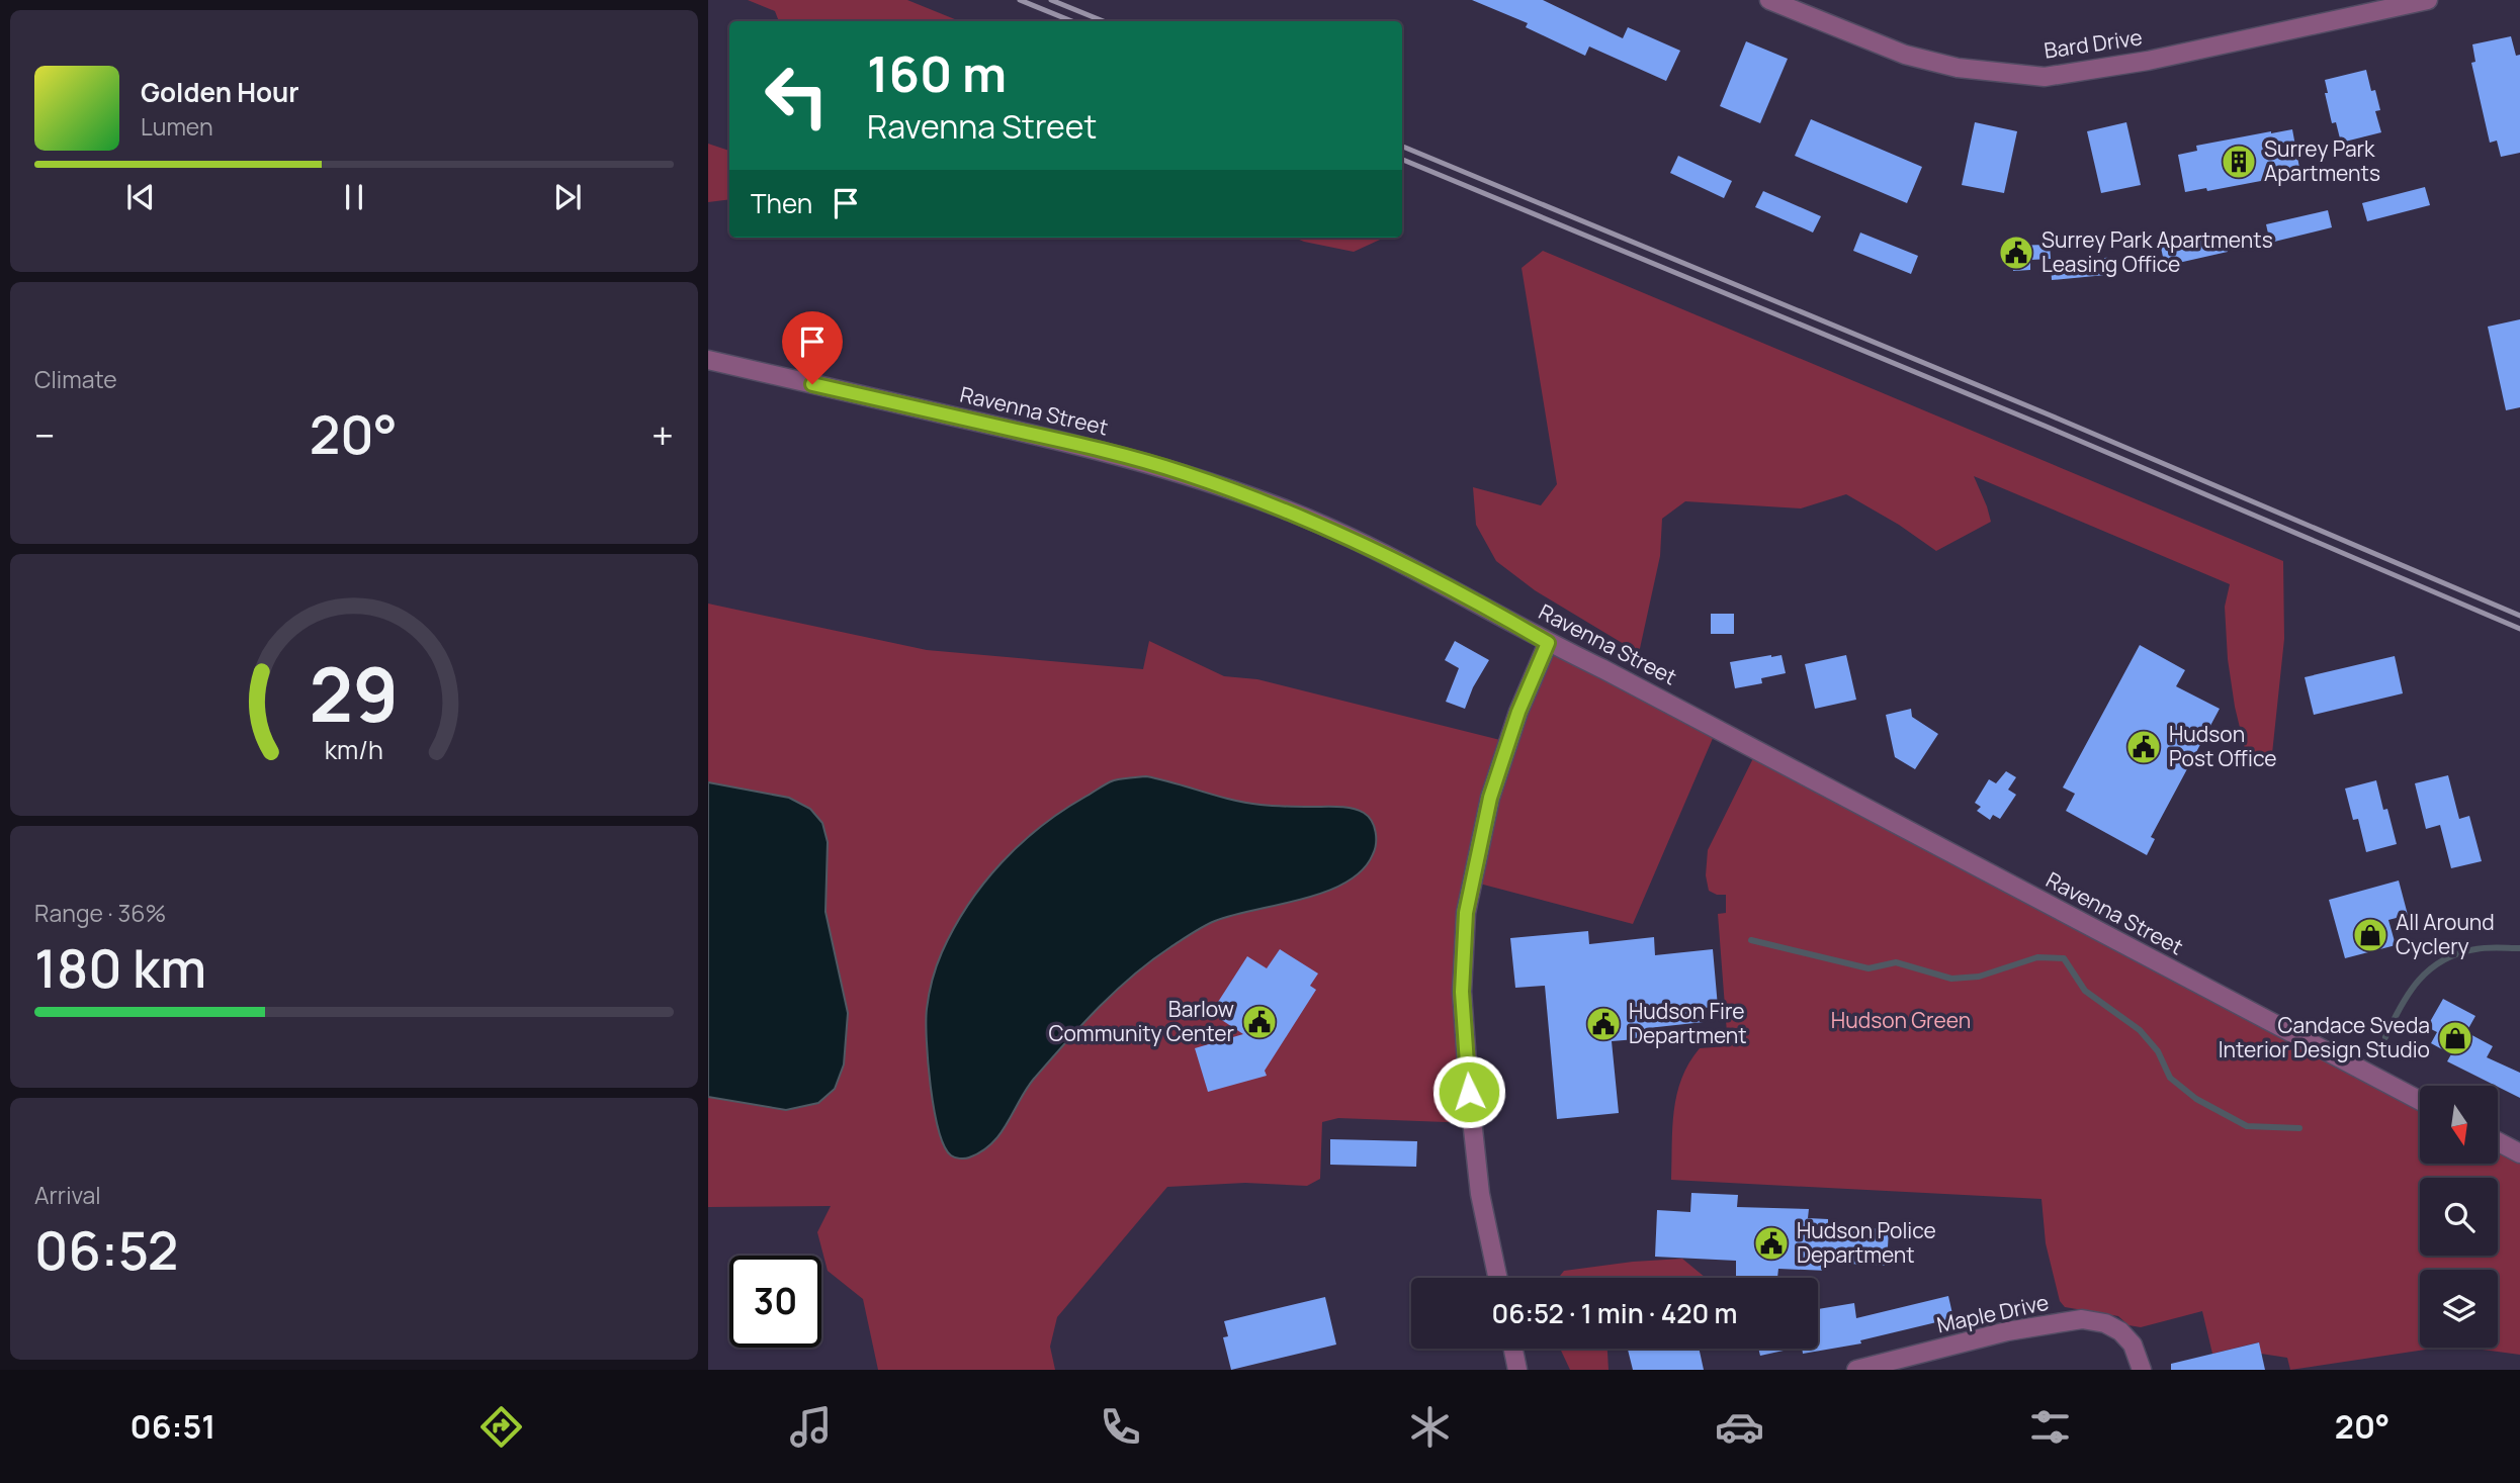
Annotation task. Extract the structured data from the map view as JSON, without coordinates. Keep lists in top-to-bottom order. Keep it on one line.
{"streets":{"street":["Bard Drive","Ravenna Street","Maple Drive"]},"parks":["Hudson Green"],"places":{"building":["Surrey Park Apartments"],"public building":["Surrey Park Apartments Leasing Office","Hudson Post Office","Barlow Community Center","Hudson Fire Department","Hudson Police Department"],"shop":["All Around Cyclery","Candace Sveda Interior Design Studio"]},"north":"bottom","page":{"turn":["160 m","Ravenna Street"],"song":["Golden Hour","Lumen"],"then":"Then","tile":["Climate",["Range · 36%","180 km"],["Arrival","06:52"]],"heat":["−","20°","+"],"limit":"30","trip":"06:52 · 1 min · 420 m","tabs":["06:51","20°"],"gauge":["29","km/h"]}}
